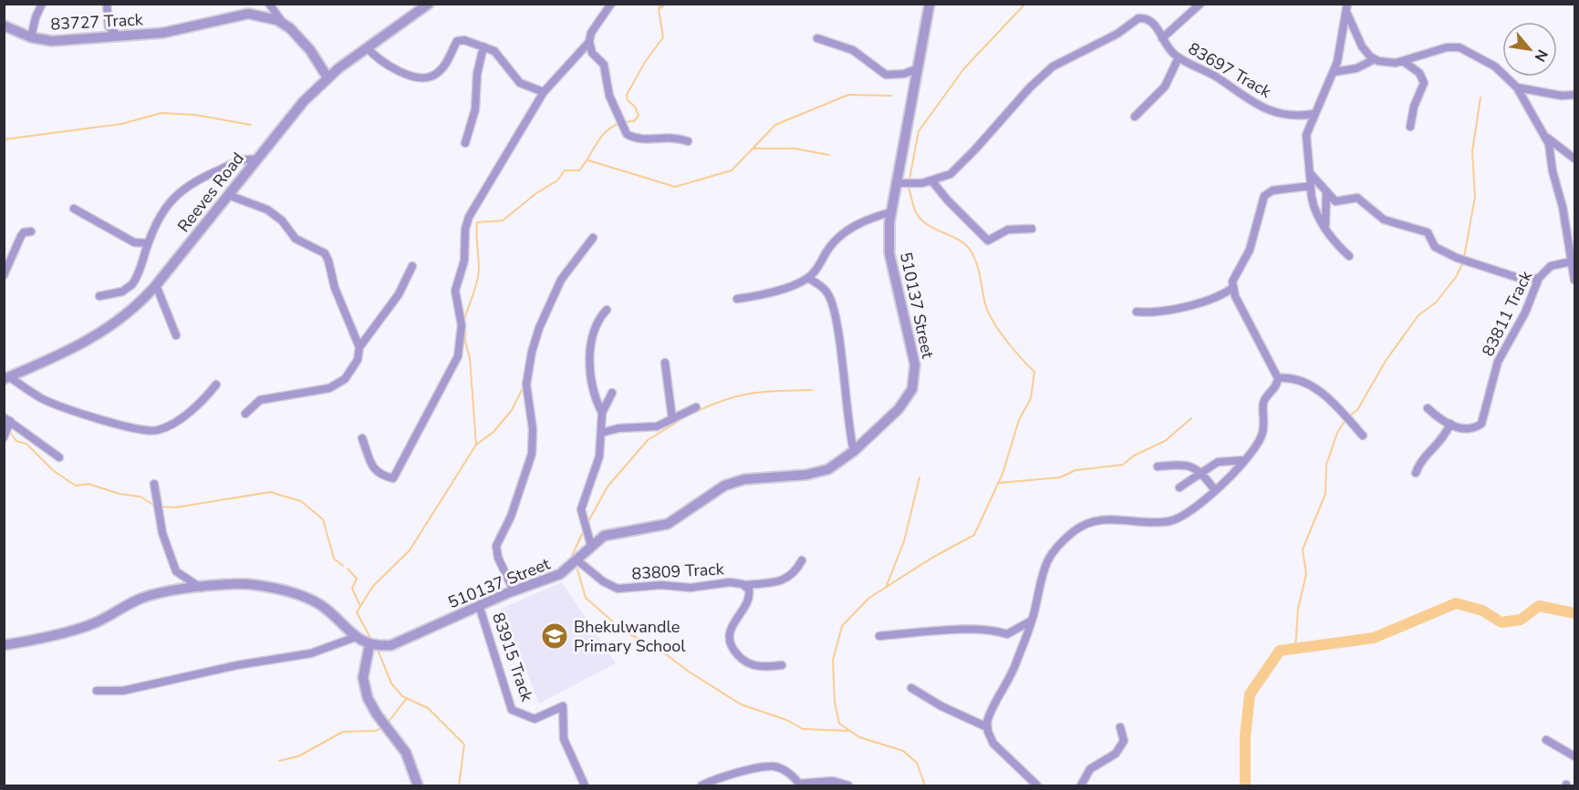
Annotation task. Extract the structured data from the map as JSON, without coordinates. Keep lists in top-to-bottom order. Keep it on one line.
{"streets":{"street":["83727 Track","83697 Track","Reeves Road","510137 Street","83811 Track","83809 Track","83915 Track"]},"crossings":[["83727 Track","Reeves Road"],["83697 Track","510137 Street"],["510137 Street","83809 Track"],["510137 Street","83915 Track"]],"places":{"school or university":["Bhekulwandle Primary School"]},"north":"bottom right"}
